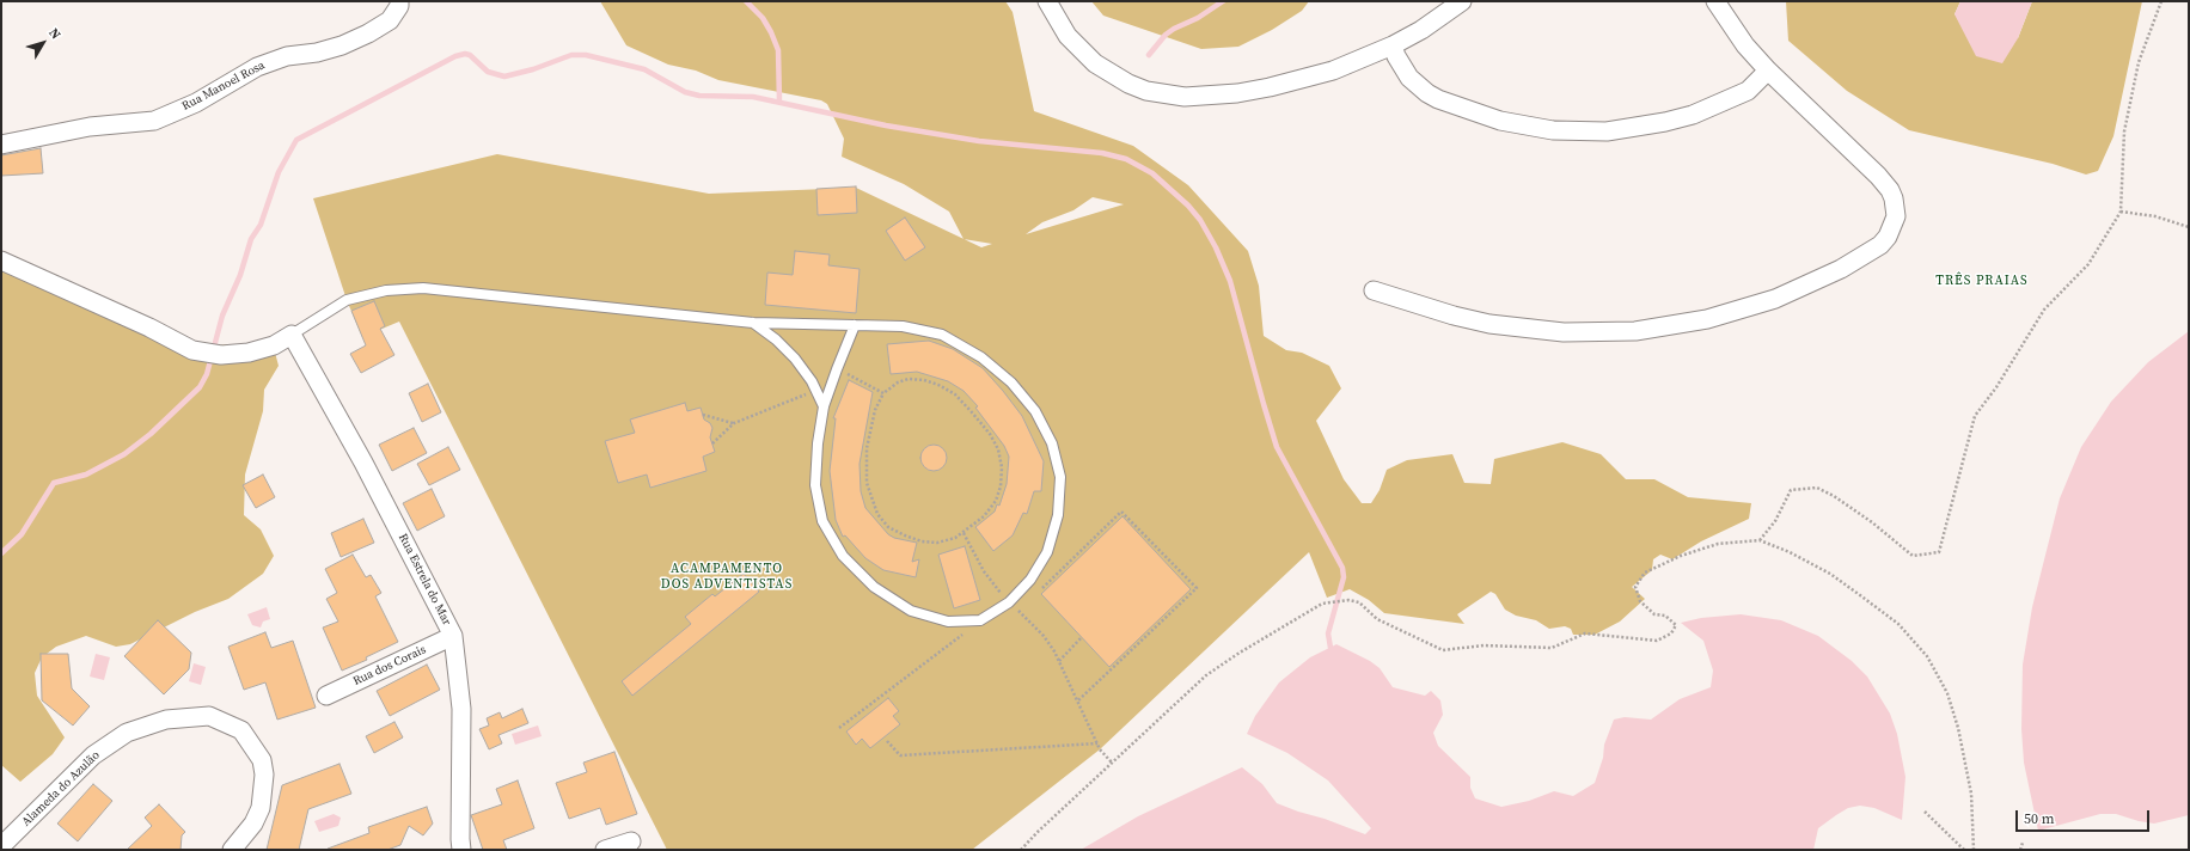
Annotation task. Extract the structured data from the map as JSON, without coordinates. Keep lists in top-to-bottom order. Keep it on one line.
{"streets":{"street":["Rua Manoel Rosa","Rua Estrela do Mar","Rua dos Corais","Alameda do Azulão"]},"crossings":[["Rua Estrela do Mar","Rua dos Corais"]],"districts":["TRÊS PRAIAS","ACAMPAMENTO DOS ADVENTISTAS"],"scale_bar":"50 m","north":"top right"}
